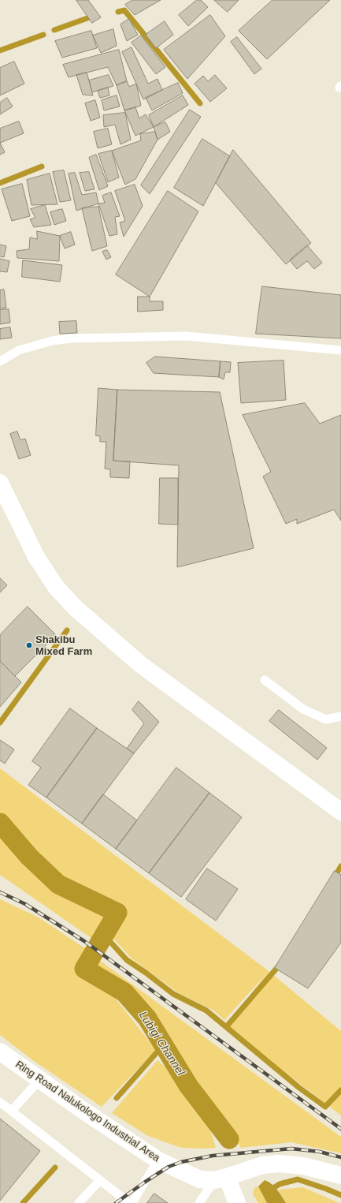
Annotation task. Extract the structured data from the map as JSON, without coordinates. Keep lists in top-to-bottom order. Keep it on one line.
{"streets":{"street":["Ring Road Nalukologo Industrial Area"]},"water":["Lubigi Channel"],"places":["Shakibu Mixed Farm"]}
